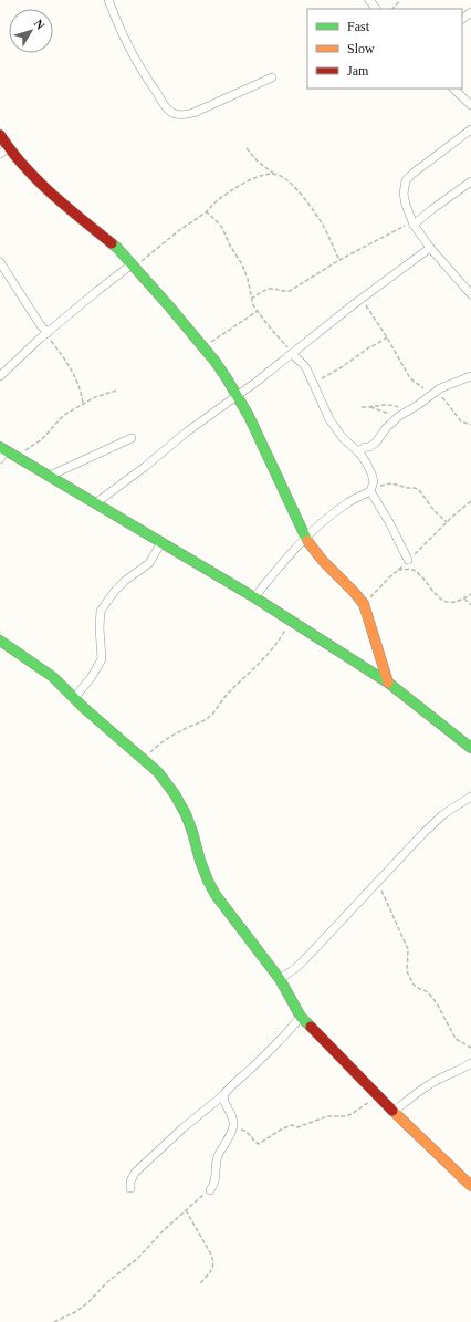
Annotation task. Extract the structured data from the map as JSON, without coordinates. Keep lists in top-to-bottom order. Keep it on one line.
{"legend":["Fast","Slow","Jam"],"north":"top right"}
